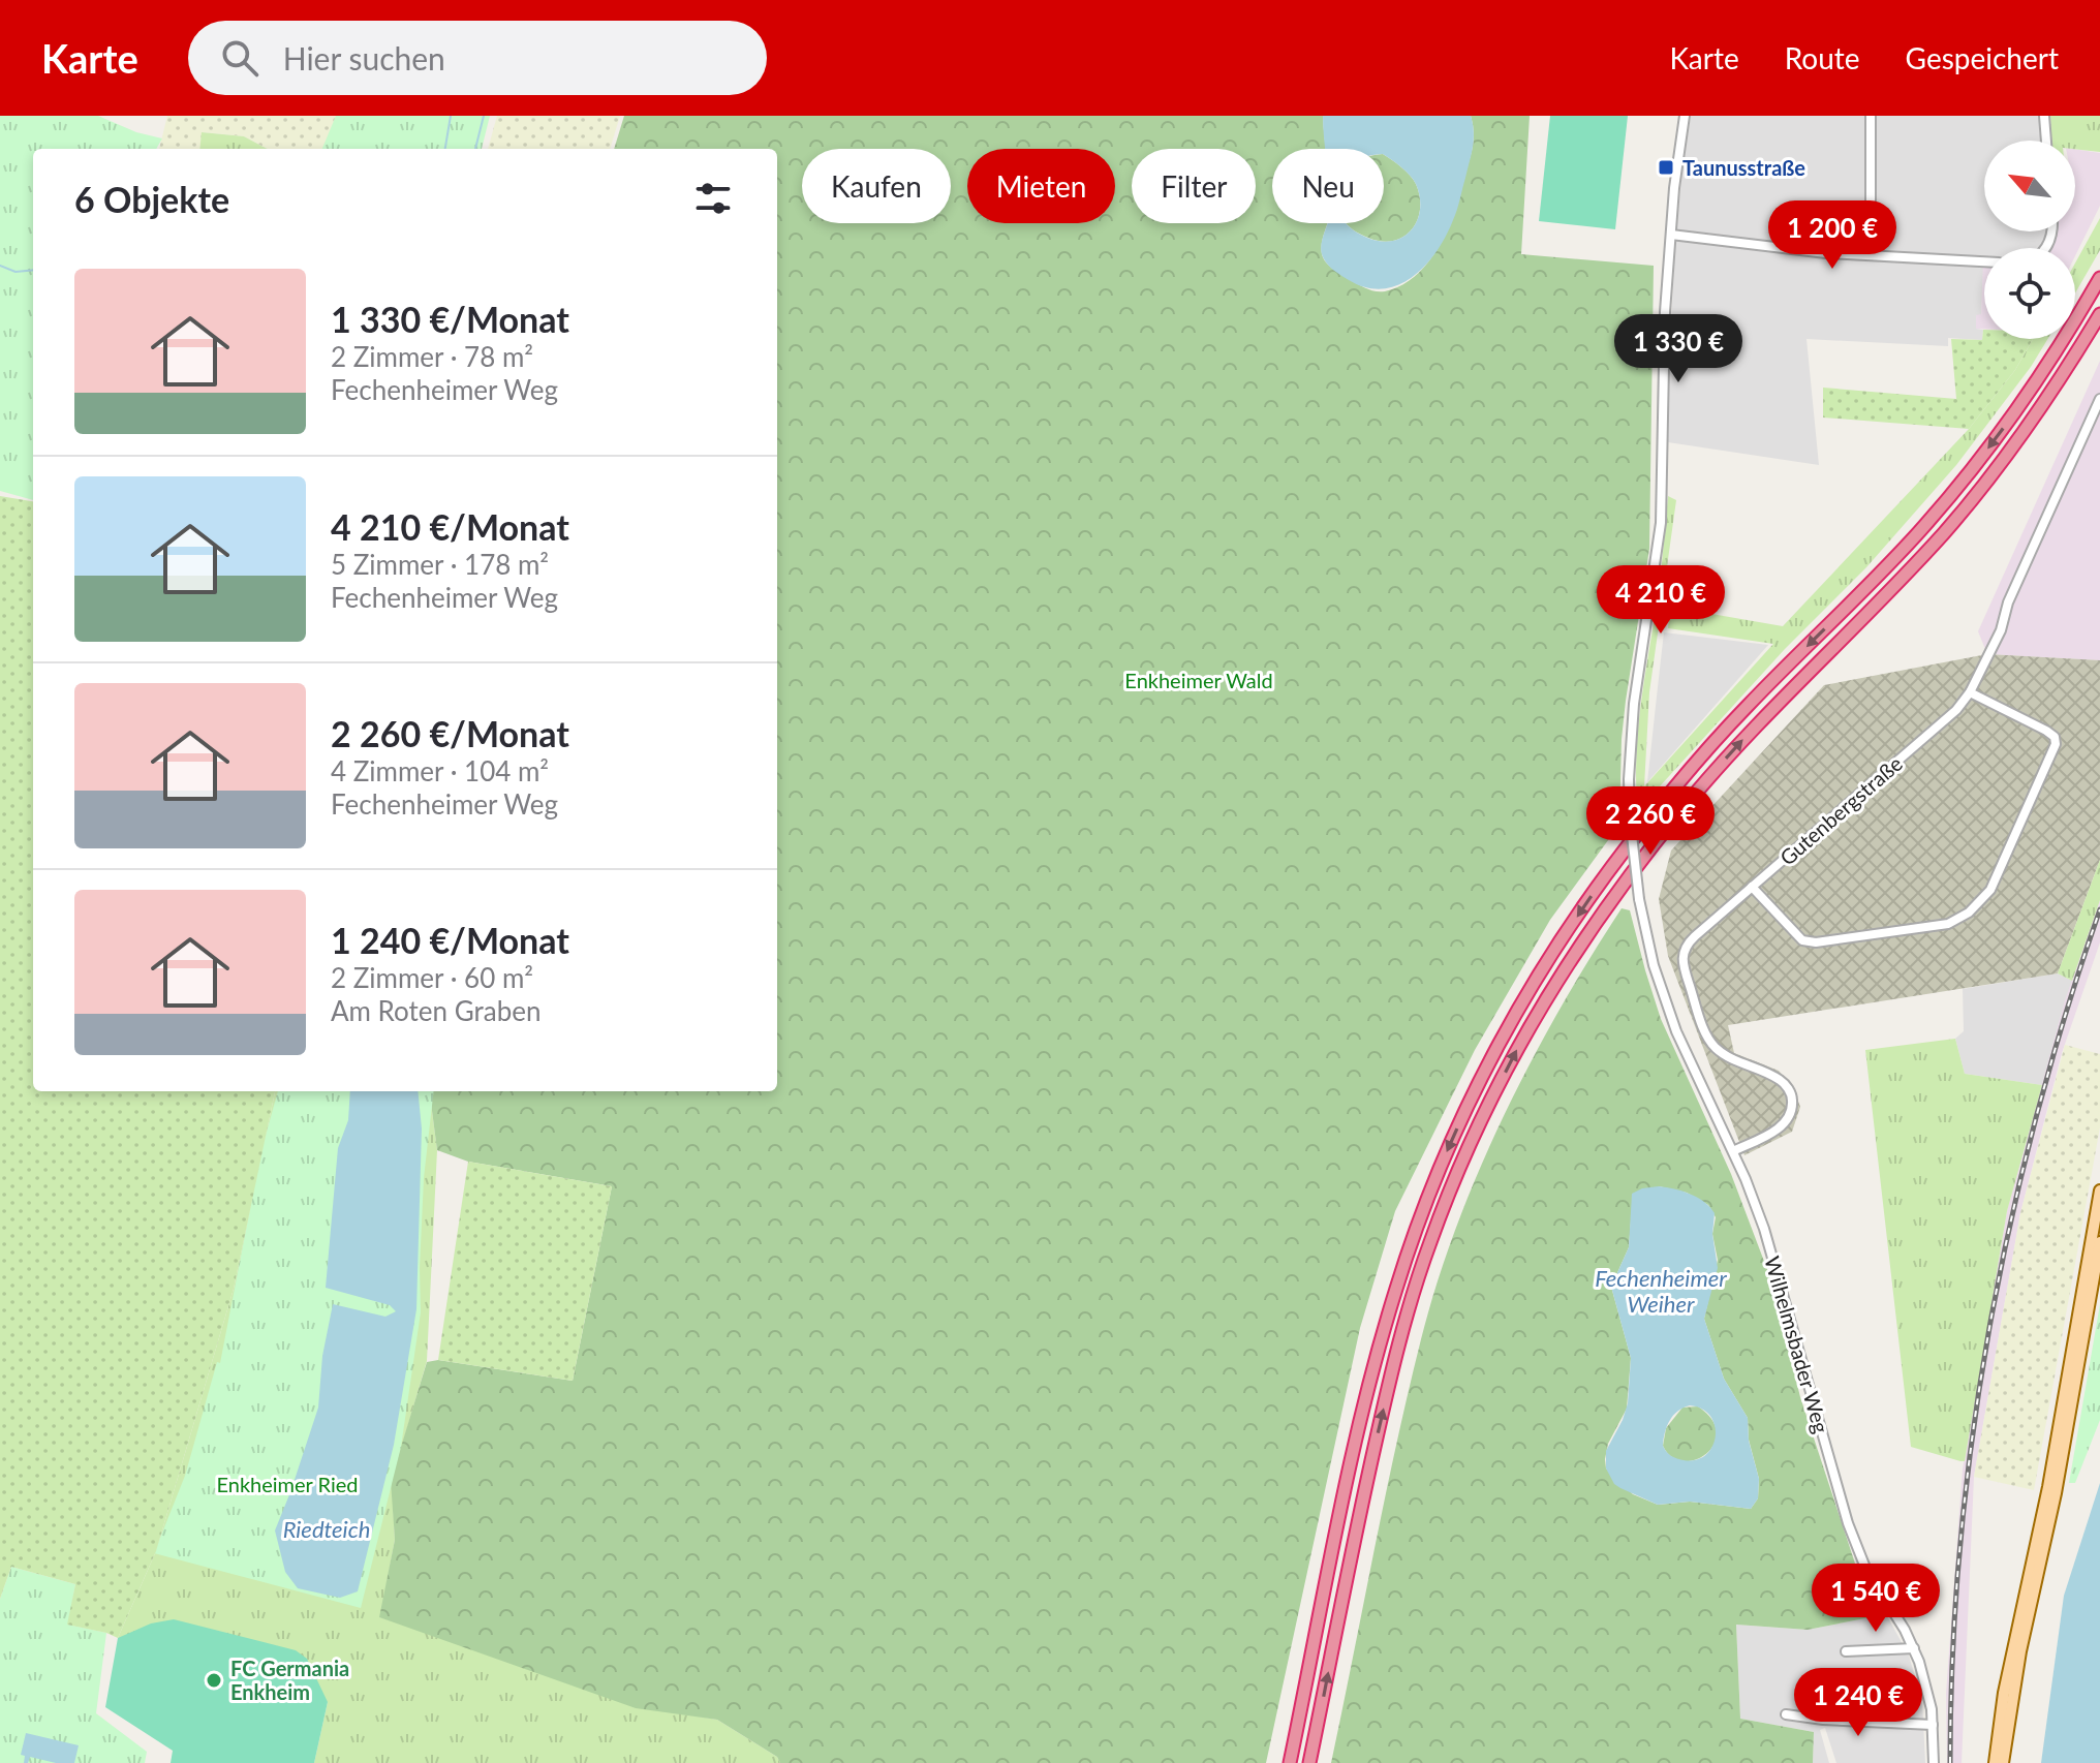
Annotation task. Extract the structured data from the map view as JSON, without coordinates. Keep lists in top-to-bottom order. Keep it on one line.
{"streets":{"street":["Gutenbergstraße","Wilhelmsbader Weg"]},"crossings":[["Gutenbergstraße","Wilhelmsbader Weg"]],"water":["Fechenheimer Weiher","Riedteich"],"parks":["Enkheimer Wald","Enkheimer Ried"],"places":{"transit":["Taunusstraße"],"other":["FC Germania Enkheim"]},"north":"top left","page":{"header":"Karte","search":"Hier suchen","nav":["Karte","Route","Gespeichert"],"chip":["Kaufen","Mieten","Filter","Neu"],"heading":"6 Objekte","price":["1 200 €","1 330 €","4 210 €","2 260 €","1 540 €","1 240 €"],"list":[{"name":"1 330 €/Monat","note":"2 Zimmer · 78 m² · Fechenheimer Weg"},{"name":"4 210 €/Monat","note":"5 Zimmer · 178 m² · Fechenheimer Weg"},{"name":"2 260 €/Monat","note":"4 Zimmer · 104 m² · Fechenheimer Weg"},{"name":"1 240 €/Monat","note":"2 Zimmer · 60 m² · Am Roten Graben"}]}}
